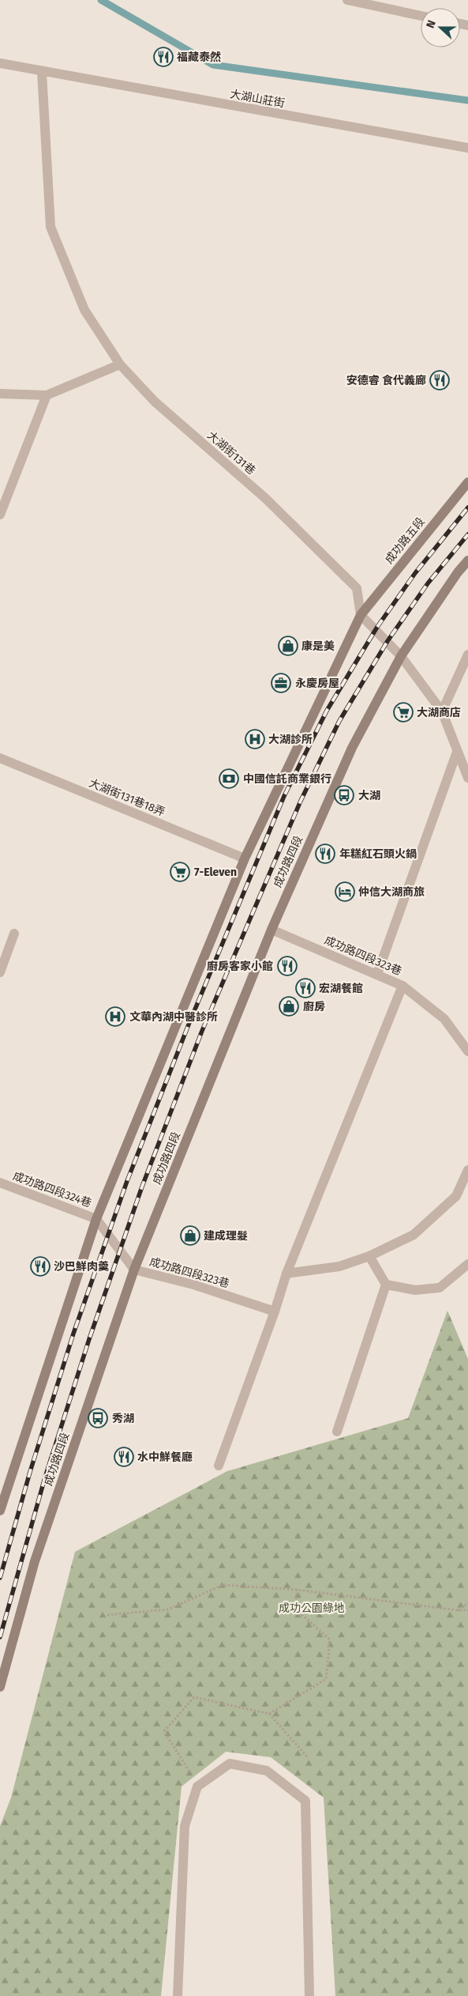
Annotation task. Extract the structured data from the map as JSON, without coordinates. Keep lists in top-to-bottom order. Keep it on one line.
{"streets":{"main road":["成功路五段","成功路四段"],"street":["大湖山莊街","大湖街131巷","大湖街131巷18弄","成功路四段323巷","成功路四段324巷"]},"crossings":[["大湖街131巷","成功路五段"],["成功路四段","成功路四段323巷"],["成功路四段323巷","成功路四段324巷"]],"parks":["成功公園綠地"],"places":{"restaurant":["福藏泰然","安德睿 食代義廊","年糕紅石頭火鍋","廚房客家小館","宏湖餐館","沙巴鮮肉羹","水中鮮餐廳"],"shop":["康是美","廚房","建成理髮"],"office":["永慶房屋"],"supermarket":["大湖商店","7-Eleven"],"hospital":["大湖診所","文華內湖中醫診所"],"bank":["中國信託商業銀行"],"bus stop":["大湖","秀湖"],"hotel":["仲信大湖商旅"]},"north":"left"}
